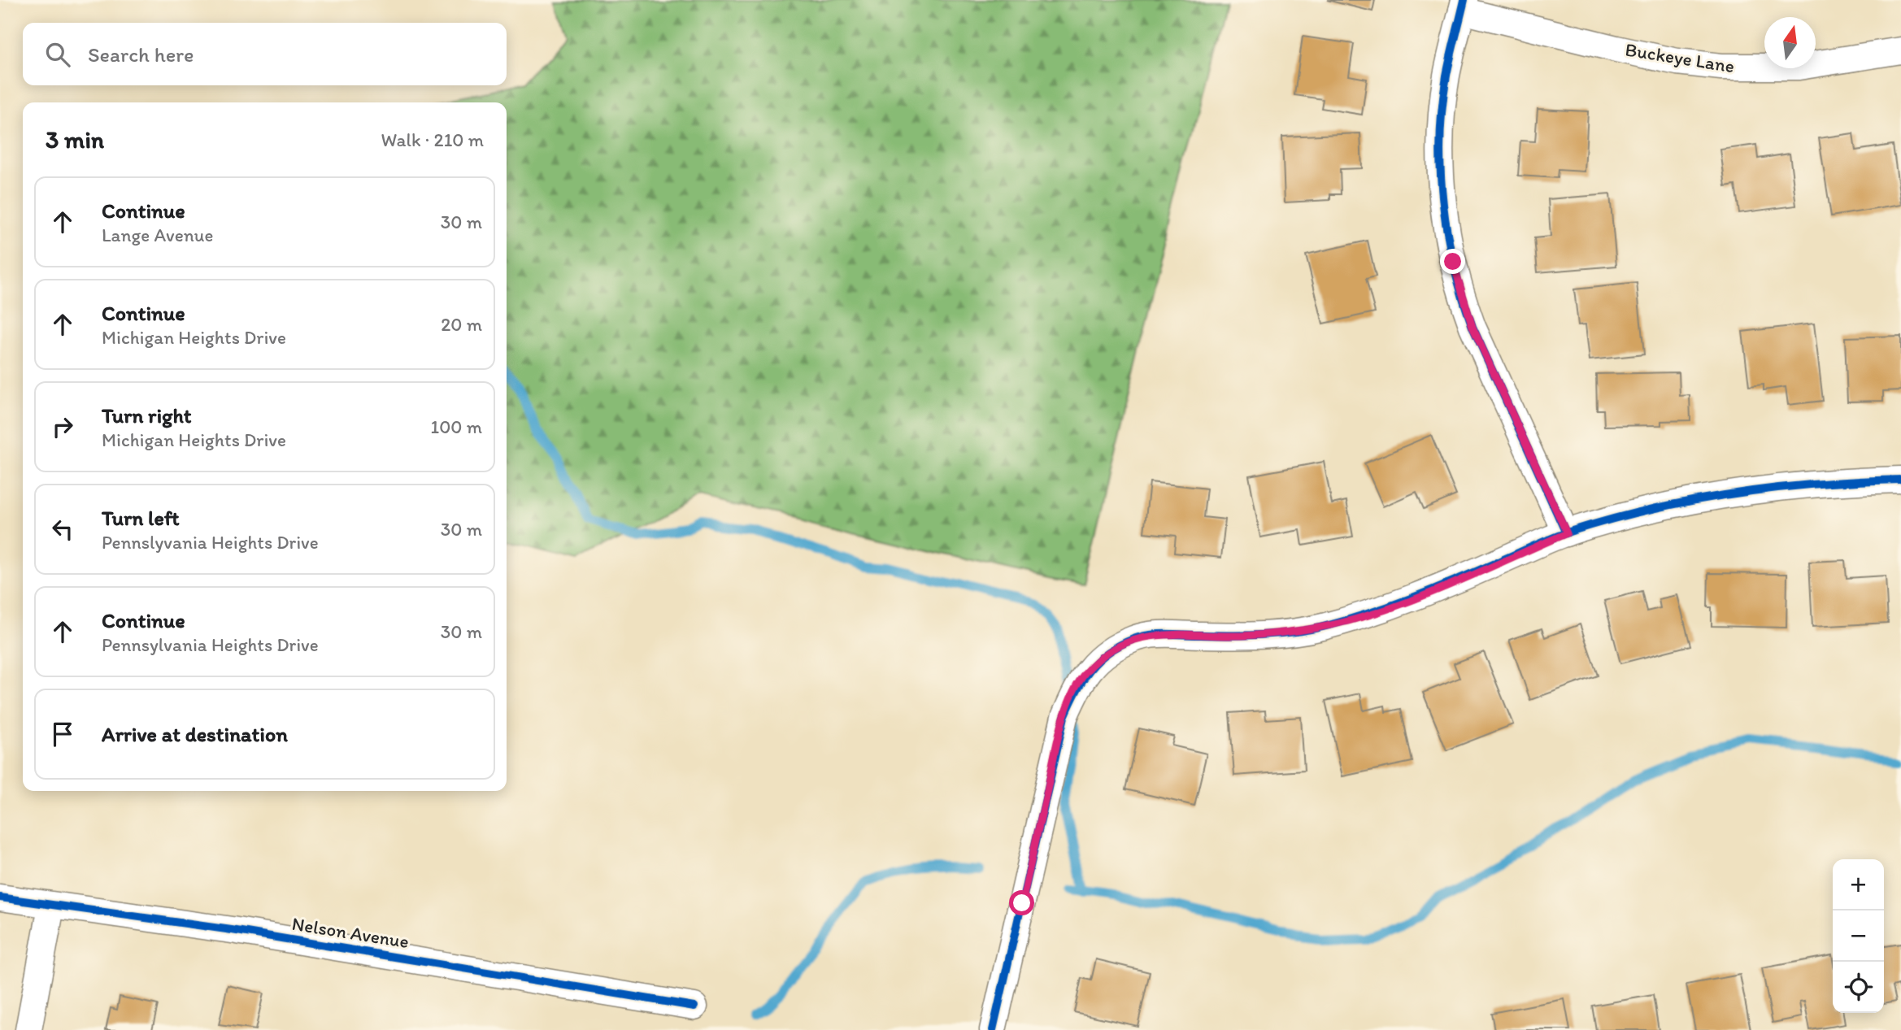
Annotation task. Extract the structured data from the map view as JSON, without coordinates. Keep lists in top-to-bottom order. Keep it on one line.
{"streets":{"street":["Buckeye Lane","Nelson Avenue"]},"north":"top","page":{"search":"Search here","heading":["3 min","Walk · 210 m"],"list":[["Continue","Lange Avenue","30 m"],["Continue","Michigan Heights Drive","20 m"],["Turn right","Michigan Heights Drive","100 m"],["Turn left","Pennslyvania Heights Drive","30 m"],["Continue","Pennsylvania Heights Drive","30 m"],"Arrive at destination"],"map_buttons":["+","−"]}}
